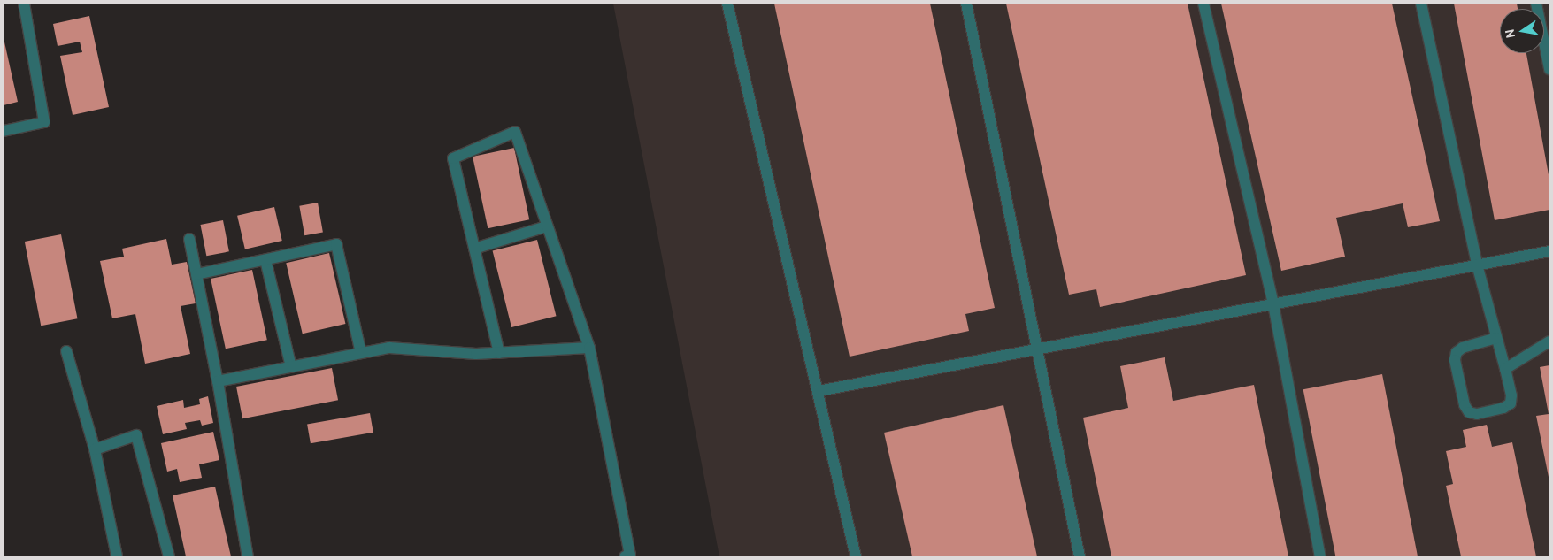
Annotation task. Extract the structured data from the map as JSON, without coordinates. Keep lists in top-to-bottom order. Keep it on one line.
{"north":"left"}
